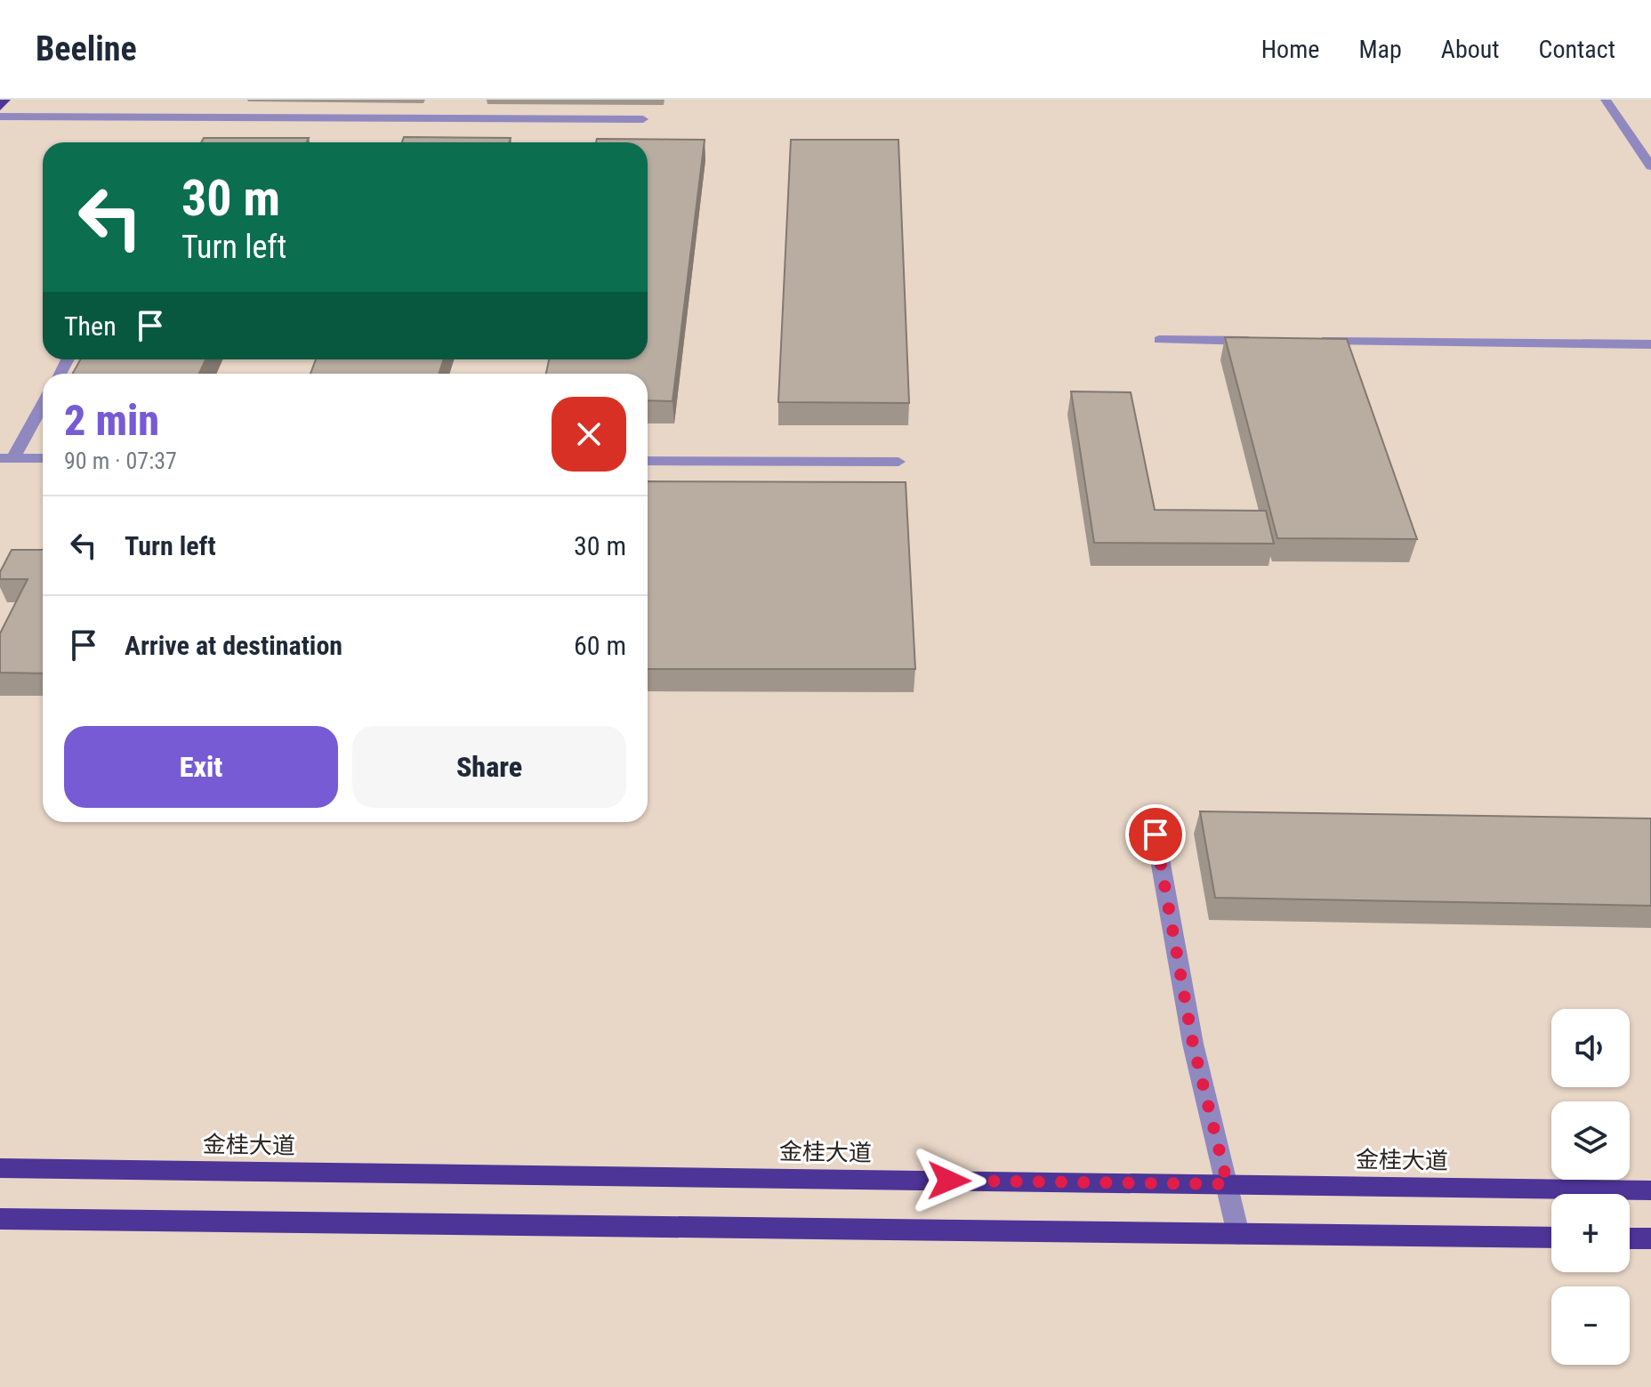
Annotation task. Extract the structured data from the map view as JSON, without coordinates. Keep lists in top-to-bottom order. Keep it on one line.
{"streets":{"main road":["金桂大道"]},"page":{"header":"Beeline","nav":["Home","Map","About","Contact"],"turn":["30 m","Turn left"],"then":"Then","heading":["2 min","90 m · 07:37"],"list":[{"name":"Turn left","value":"30 m"},{"name":"Arrive at destination","value":"60 m"}],"buttons":["Exit","Share"],"map_buttons":["+","−"]}}
